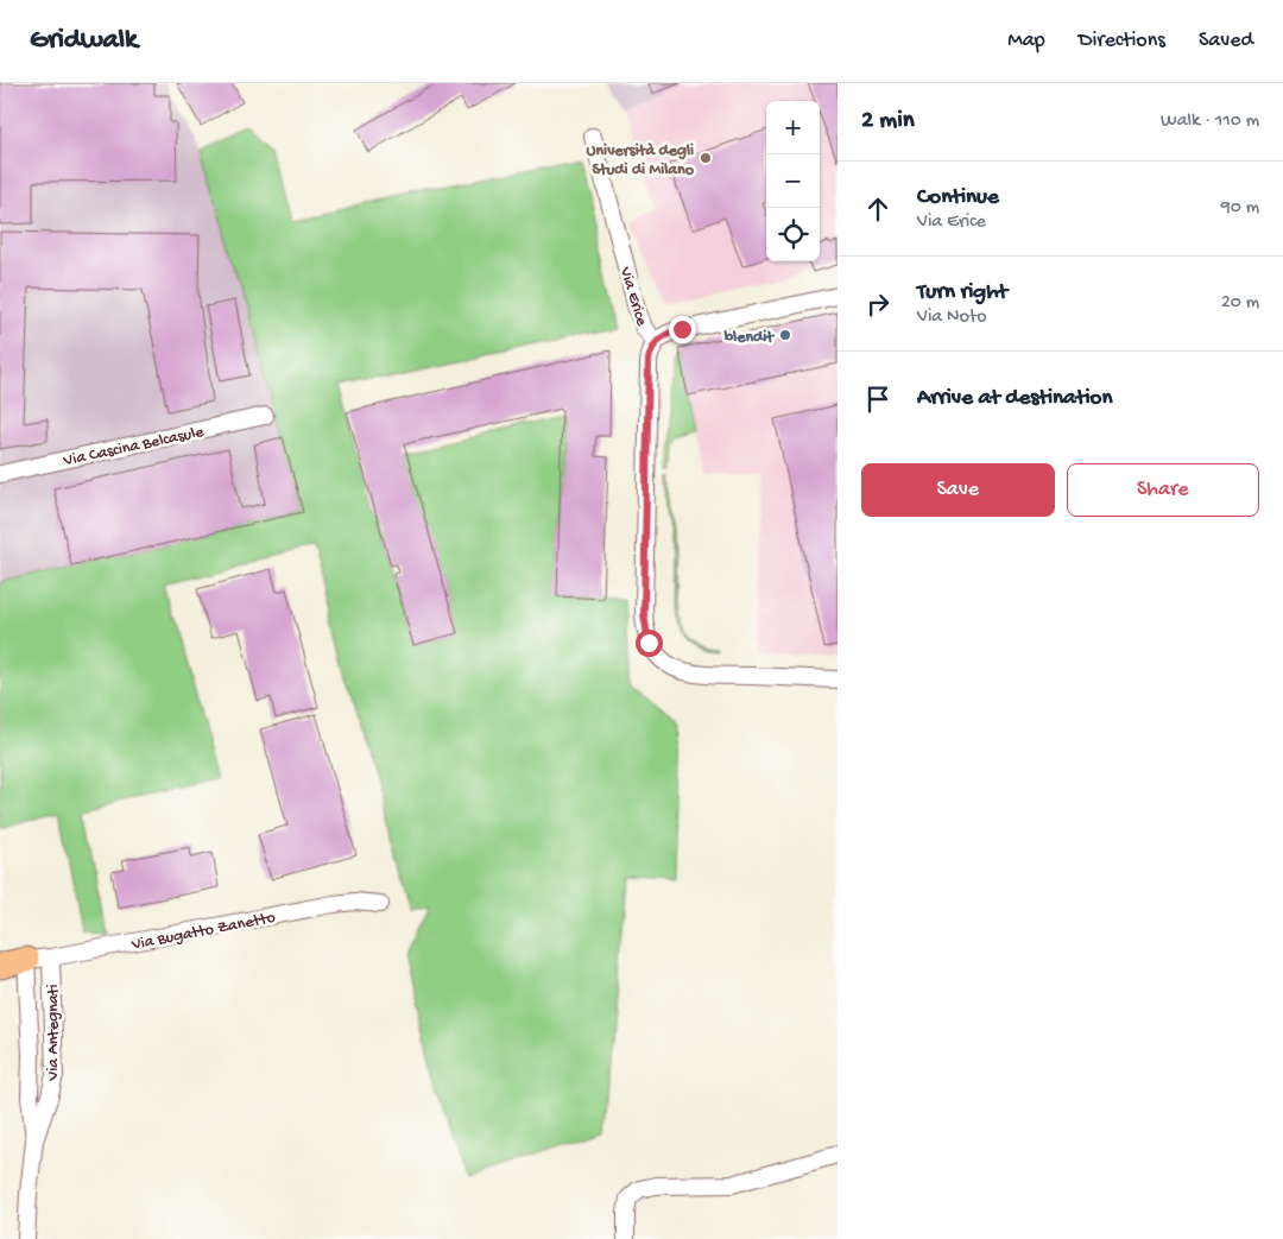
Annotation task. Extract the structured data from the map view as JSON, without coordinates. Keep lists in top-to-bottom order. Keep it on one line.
{"streets":{"street":["Via Erice","Via Cascina Belcasule","Via Bugatto Zanetto","Via Antegnati"]},"crossings":[["Via Bugatto Zanetto","Via Antegnati"]],"places":["Università degli Studi di Milano","blendit"],"page":{"header":"Gridwalk","nav":["Map","Directions","Saved"],"heading":["2 min","Walk · 110 m"],"map_buttons":["+","−"],"list":[["Continue","Via Erice","90 m"],["Turn right","Via Noto","20 m"],"Arrive at destination"],"buttons":["Save","Share"]}}
